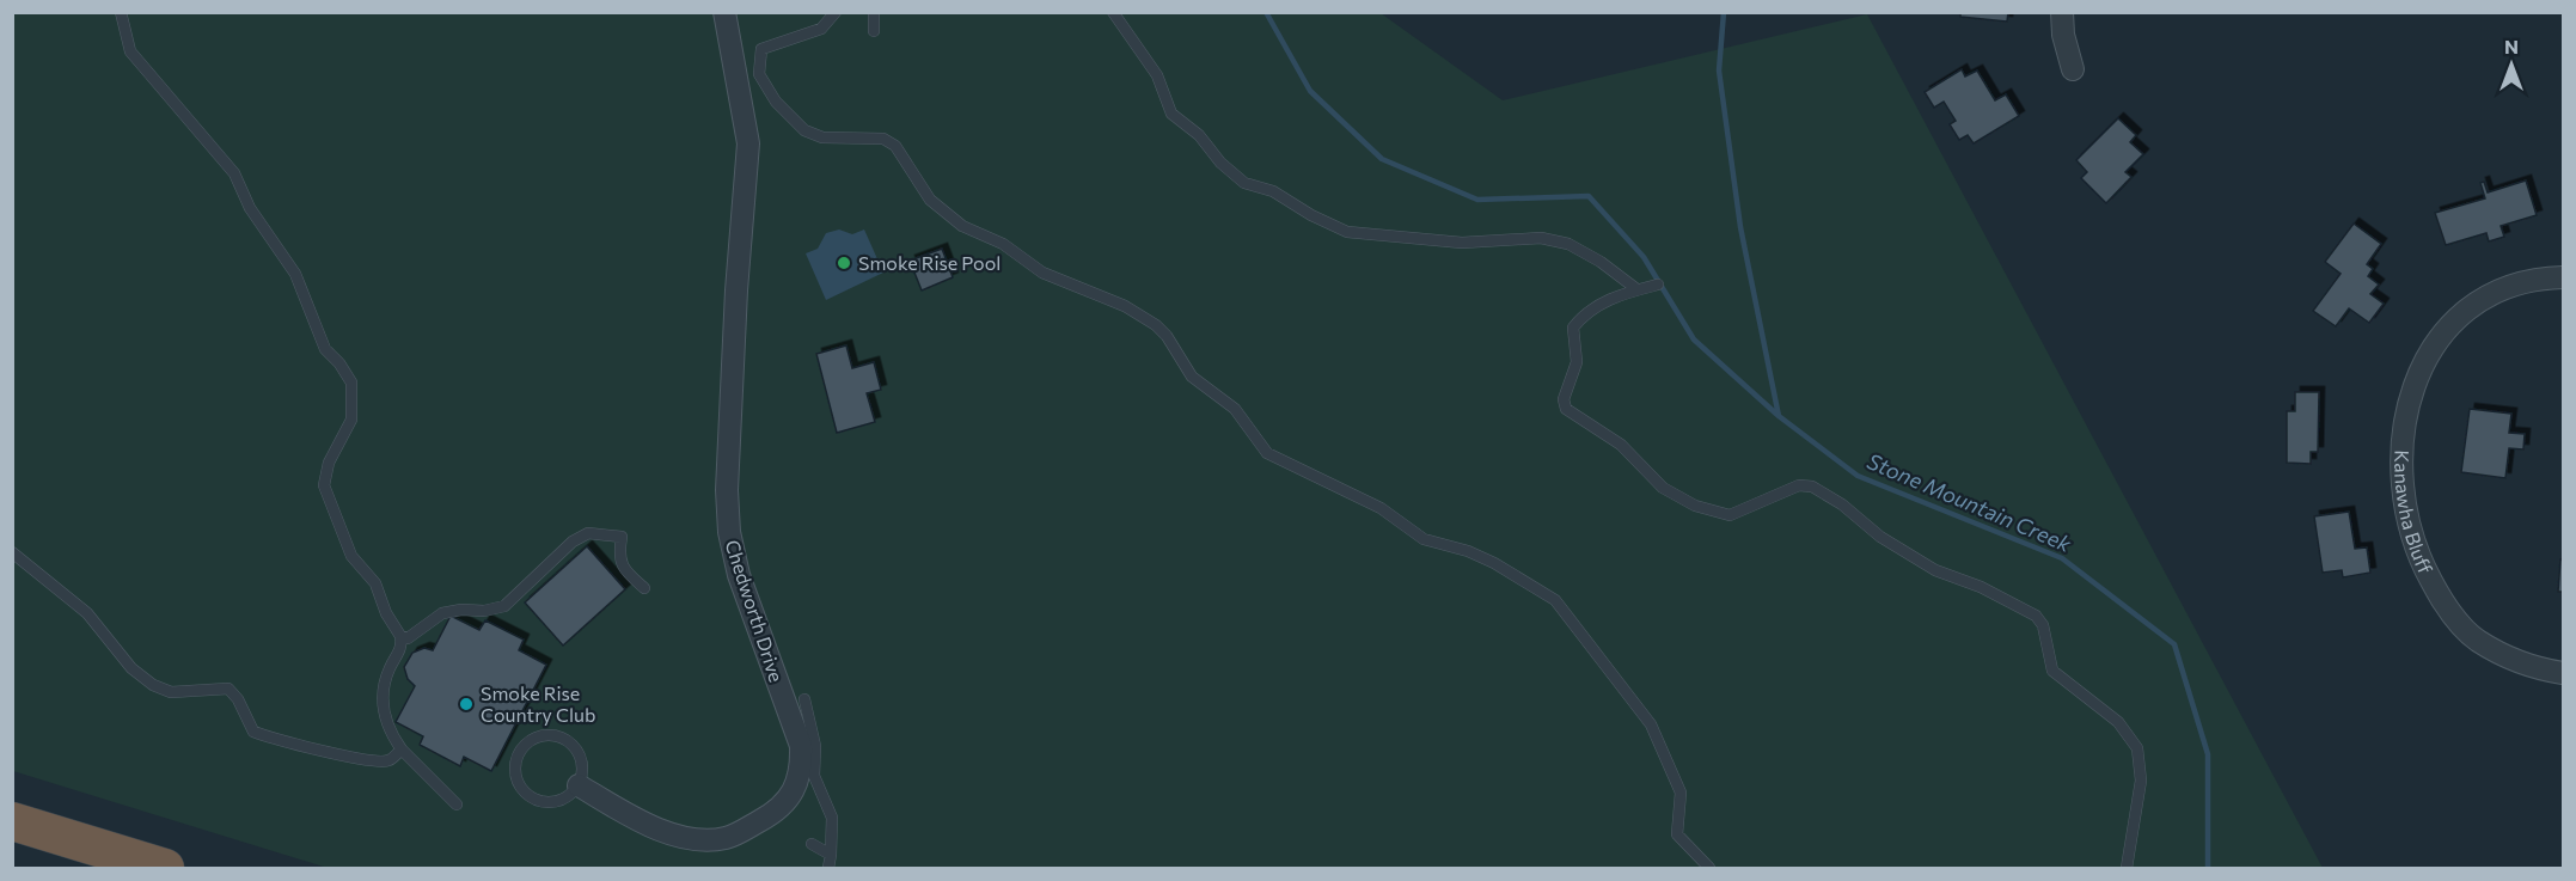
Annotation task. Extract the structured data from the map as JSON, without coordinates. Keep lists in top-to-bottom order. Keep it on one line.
{"streets":{"street":["Kanawha Bluff","Chedworth Drive"]},"water":["Stone Mountain Creek"],"places":["Smoke Rise Pool","Smoke Rise Country Club"],"north":"top"}
